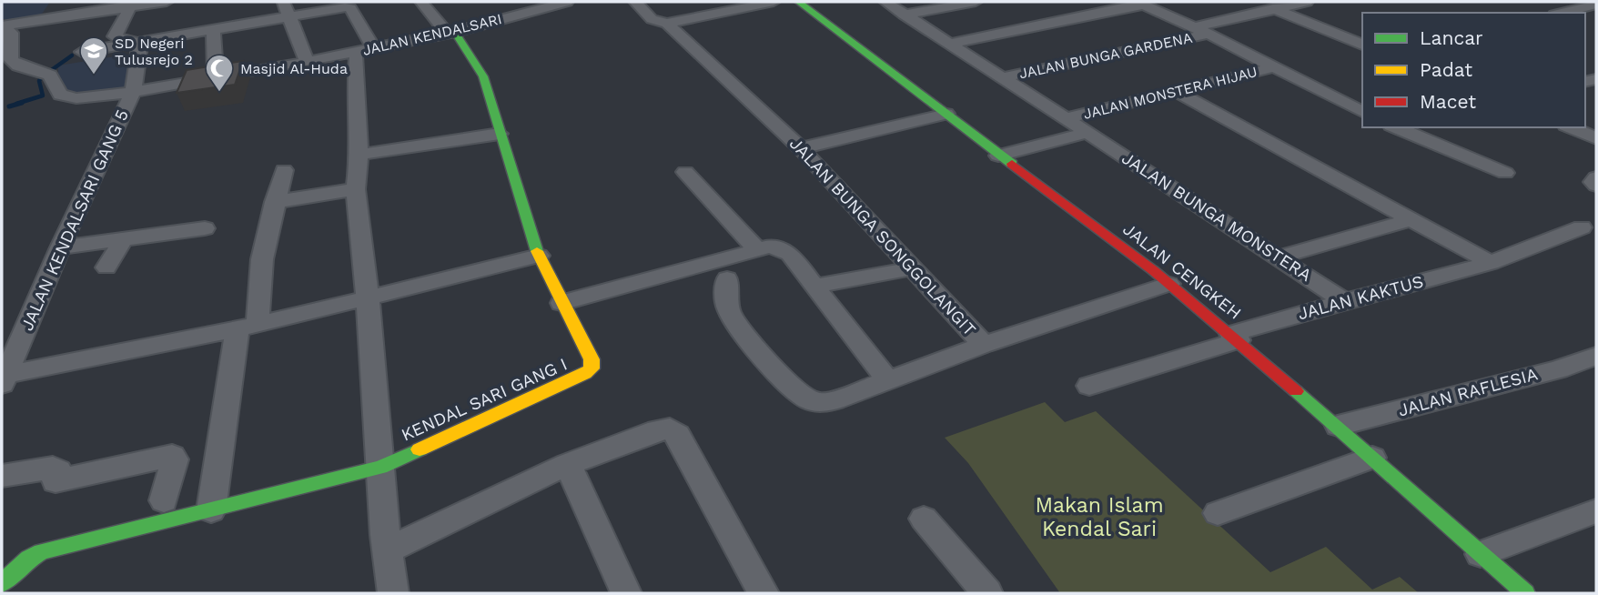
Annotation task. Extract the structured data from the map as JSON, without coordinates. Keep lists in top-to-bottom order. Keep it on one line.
{"streets":{"street":["JALAN KENDALSARI","JALAN BUNGA GARDENA","JALAN MONSTERA HIJAU","JALAN BUNGA MONSTERA","JALAN KENDALSARI GANG 5","JALAN BUNGA SONGGOLANGIT","JALAN CENGKEH","JALAN KAKTUS","JALAN RAFLESIA","KENDAL SARI GANG I"]},"crossings":[["JALAN KENDALSARI","JALAN KENDALSARI GANG 5"],["JALAN KENDALSARI","KENDAL SARI GANG I"],["JALAN BUNGA GARDENA","JALAN BUNGA MONSTERA"],["JALAN MONSTERA HIJAU","JALAN BUNGA MONSTERA"],["JALAN BUNGA MONSTERA","JALAN KAKTUS"],["JALAN BUNGA SONGGOLANGIT","JALAN CENGKEH"],["JALAN CENGKEH","JALAN KAKTUS"],["JALAN CENGKEH","JALAN RAFLESIA"]],"parks":["Makan Islam Kendal Sari"],"places":{"school or university":["SD Negeri Tulusrejo 2"],"mosque":["Masjid Al-Huda"]},"legend":["Lancar","Padat","Macet"]}
